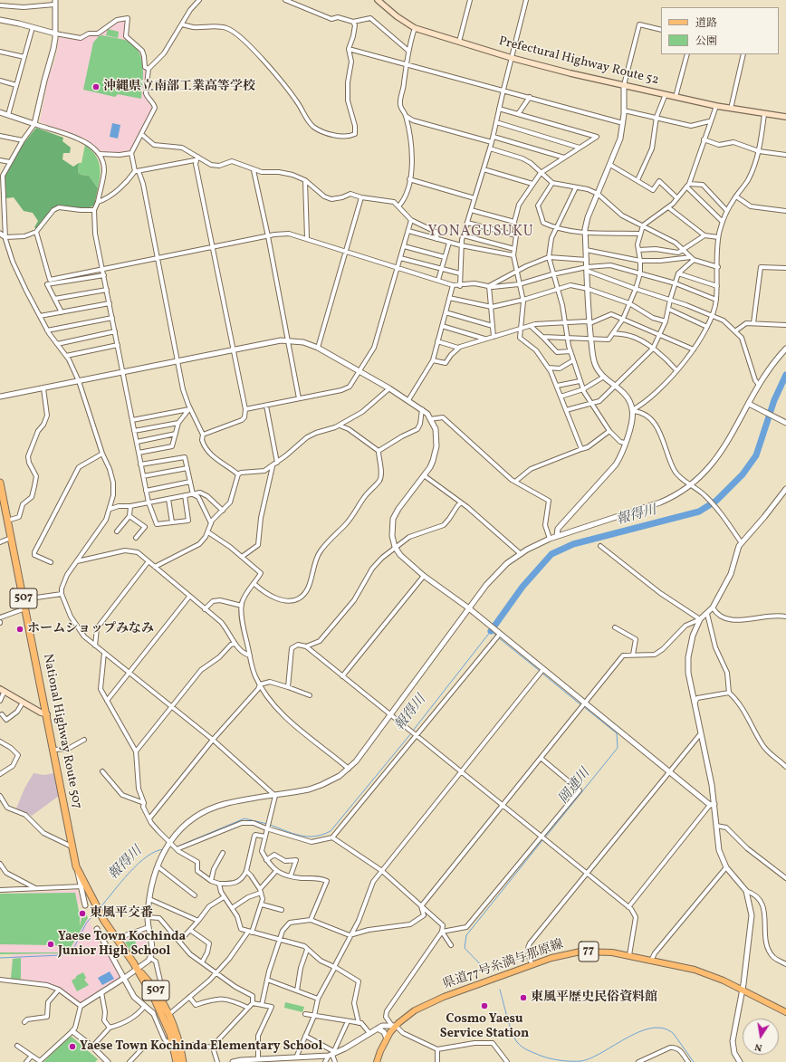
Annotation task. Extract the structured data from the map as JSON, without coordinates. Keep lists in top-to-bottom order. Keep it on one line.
{"streets":{"highway":["507","National Highway Route 507"],"main road":["Prefectural Highway Route 52","77","県道77号糸満与那原線"]},"districts":["YONAGUSUKU"],"water":["報得川","岡連川"],"places":["沖縄県立南部工業高等学校","ホームショップみなみ","東風平交番","Yaese Town Kochinda Junior High School","東風平歴史民俗資料館","Cosmo Yaesu Service Station","Yaese Town Kochinda Elementary School"],"legend":["道路","公園"],"north":"bottom"}
